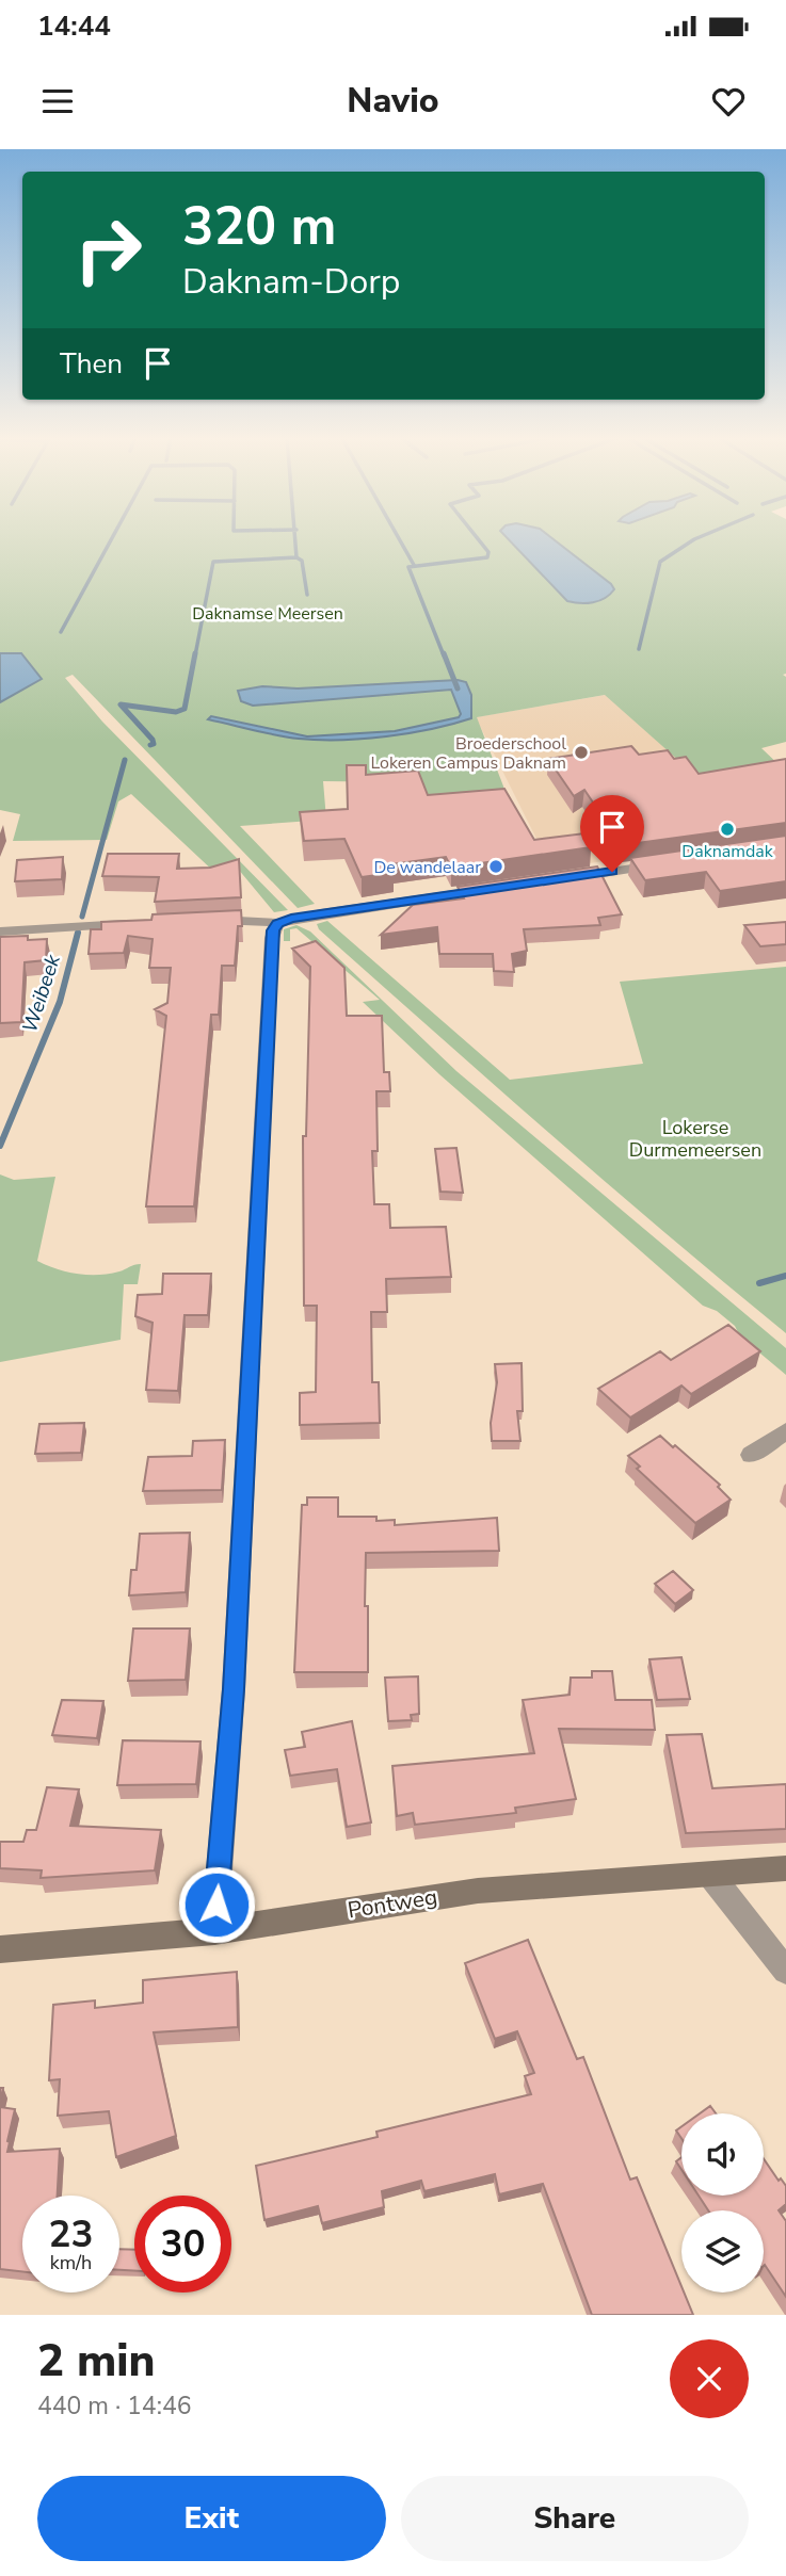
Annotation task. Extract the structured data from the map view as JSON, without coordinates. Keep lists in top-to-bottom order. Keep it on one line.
{"streets":{"street":["Pontweg"]},"water":["Weibeek"],"parks":["Daknamse Meersen","Lokerse Durmemeersen"],"places":["Broederschool Lokeren Campus Daknam","Daknamdak","De wandelaar"],"page":{"status":"14:44","header":"Navio","turn":["320 m","Daknam-Dorp"],"then":"Then","speed":"23 km/h","limit":"30","heading":["2 min","440 m · 14:46"],"buttons":["Exit","Share"]}}
